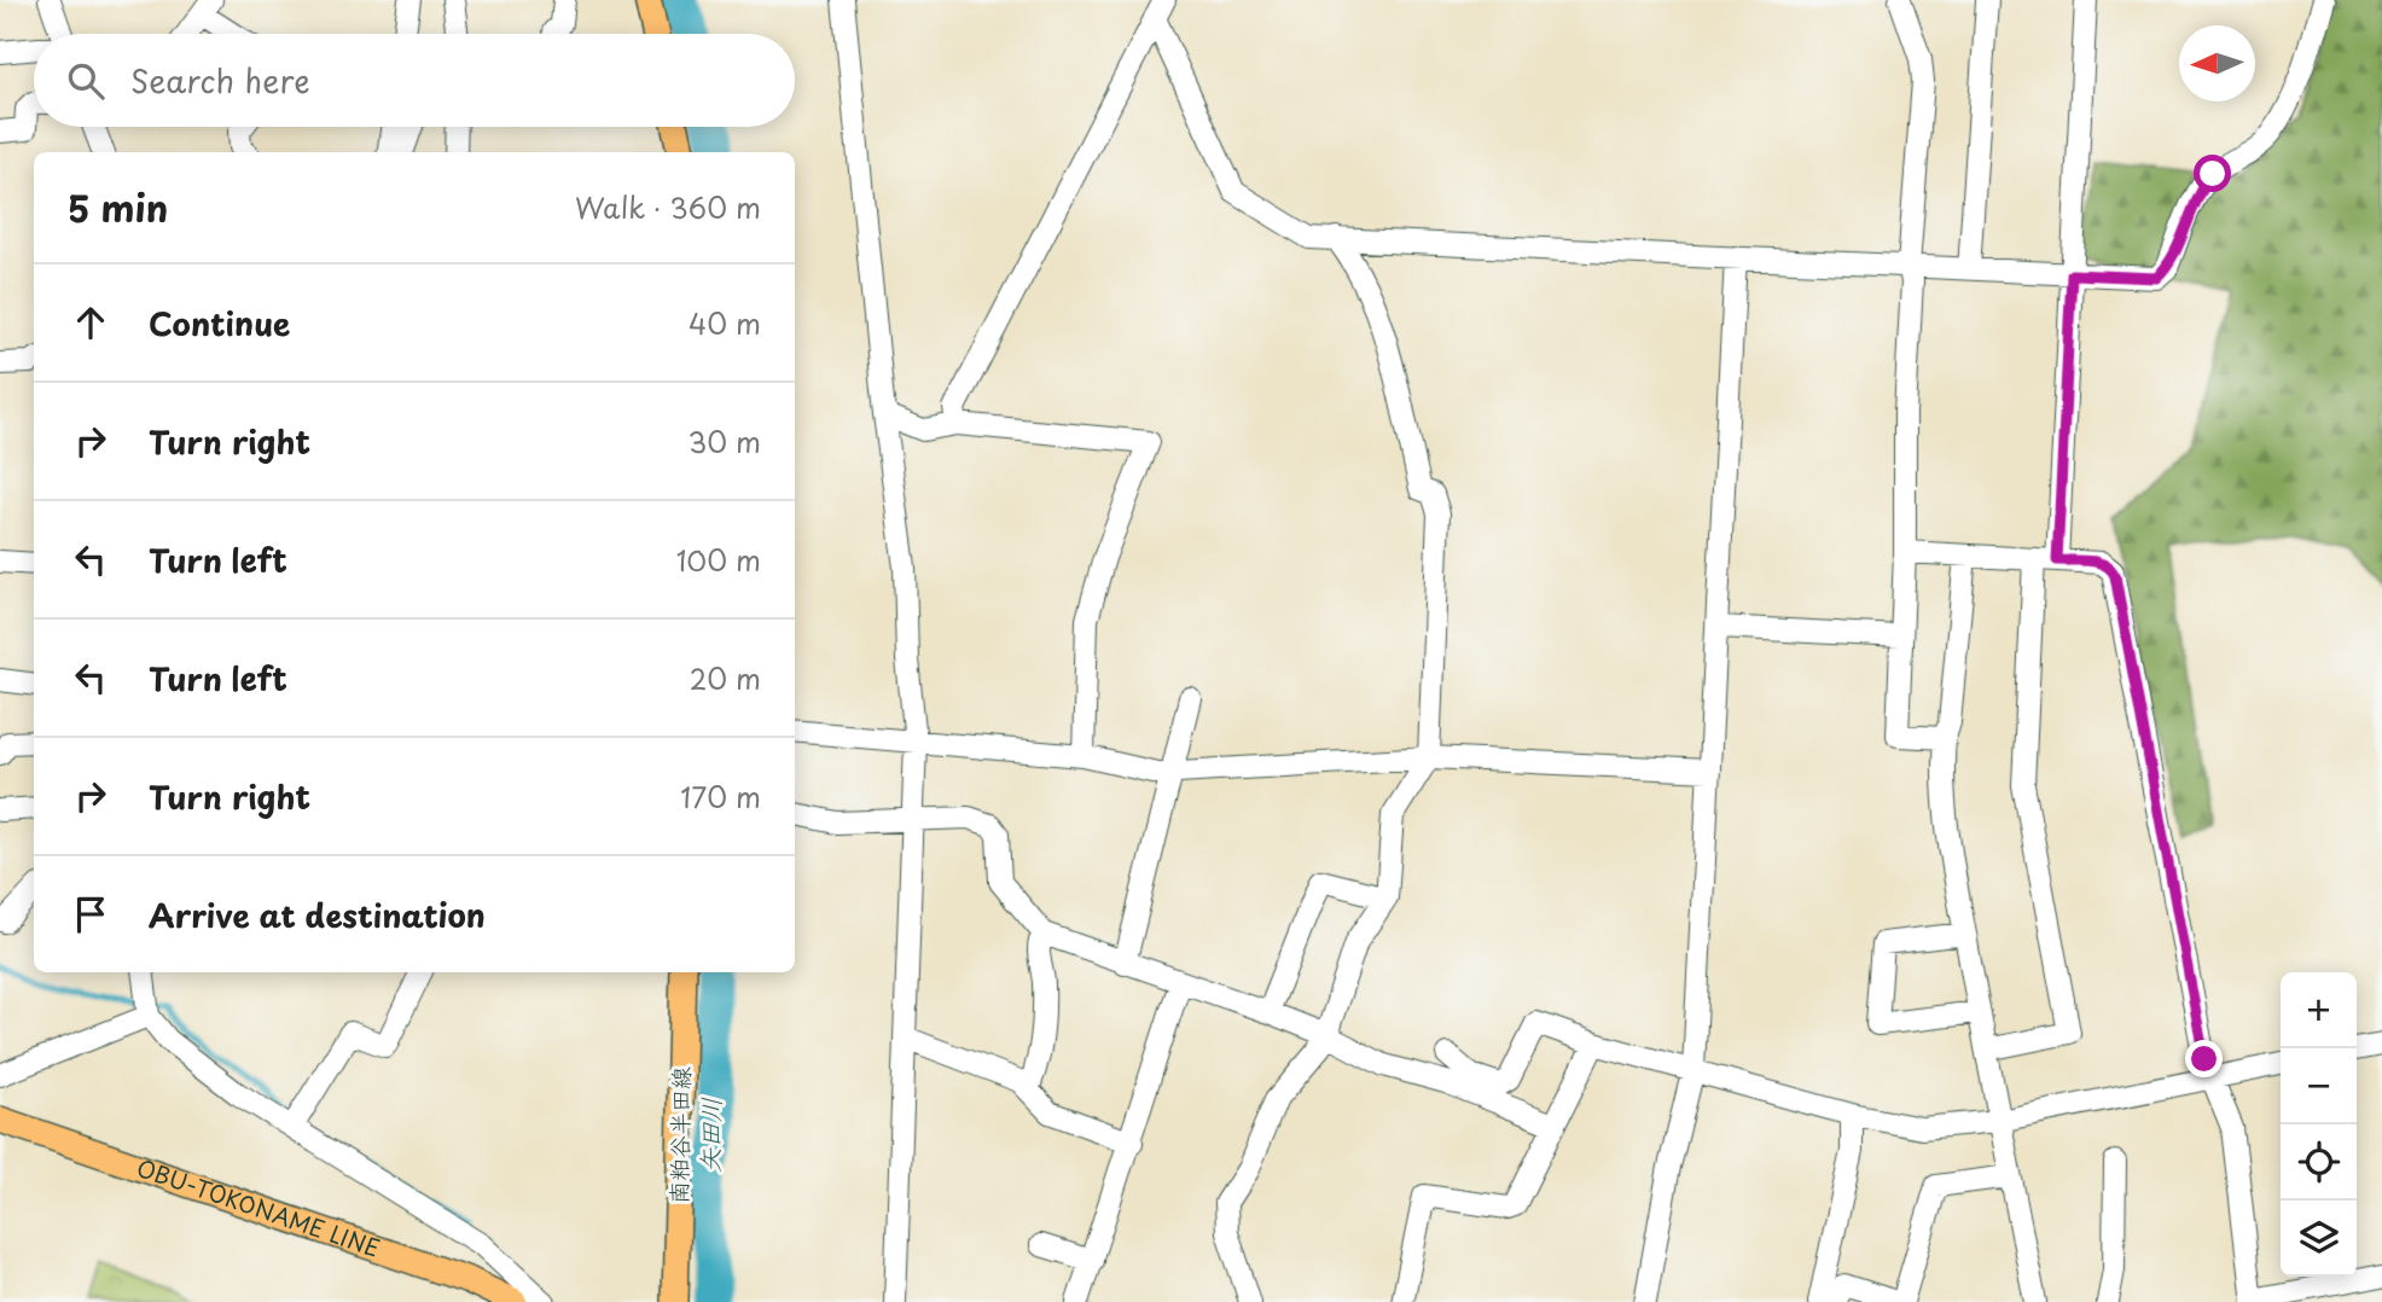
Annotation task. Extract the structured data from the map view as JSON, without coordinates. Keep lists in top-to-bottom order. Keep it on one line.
{"streets":{"main road":["南粕谷半田線","OBU-TOKONAME LINE"]},"water":["矢田川"],"north":"left","page":{"search":"Search here","heading":["5 min","Walk · 360 m"],"list":[["Continue","40 m"],["Turn right","30 m"],["Turn left","100 m"],["Turn left","20 m"],["Turn right","170 m"],"Arrive at destination"],"map_buttons":["+","−"]}}
